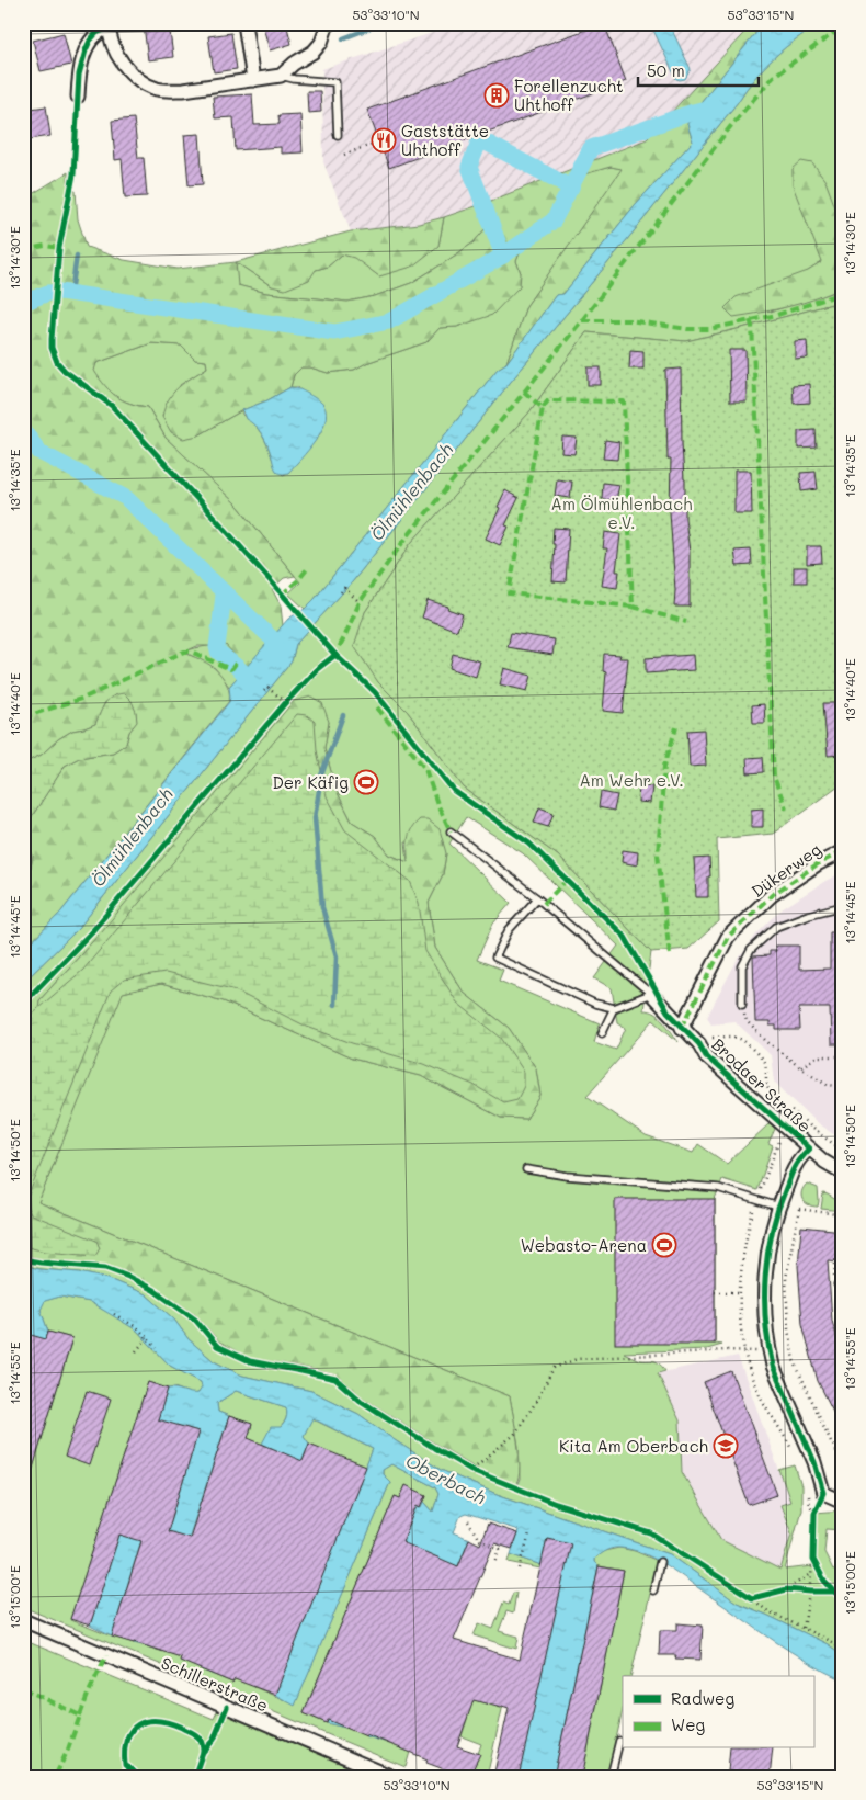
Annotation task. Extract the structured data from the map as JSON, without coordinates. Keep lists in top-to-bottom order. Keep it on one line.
{"streets":{"street":["Dükerweg","Brodaer Straße","Schillerstraße"]},"crossings":[["Dükerweg","Brodaer Straße"]],"water":["Ölmühlenbach","Oberbach"],"parks":["Am Ölmühlenbach e.V.","Am Wehr e.V."],"places":{"building":["Forellenzucht Uhthoff"],"restaurant":["Gaststätte Uhthoff"],"sports":["Der Käfig","Webasto-Arena"],"school or university":["Kita Am Oberbach"]},"legend":["Radweg","Weg"],"scale_bar":"50 m","coordinates":["53°33'10\"N","53°33'15\"N","13°14'30\"E","13°14'35\"E","13°14'40\"E","13°14'45\"E","13°14'50\"E","13°14'55\"E","13°15'00\"E"]}
